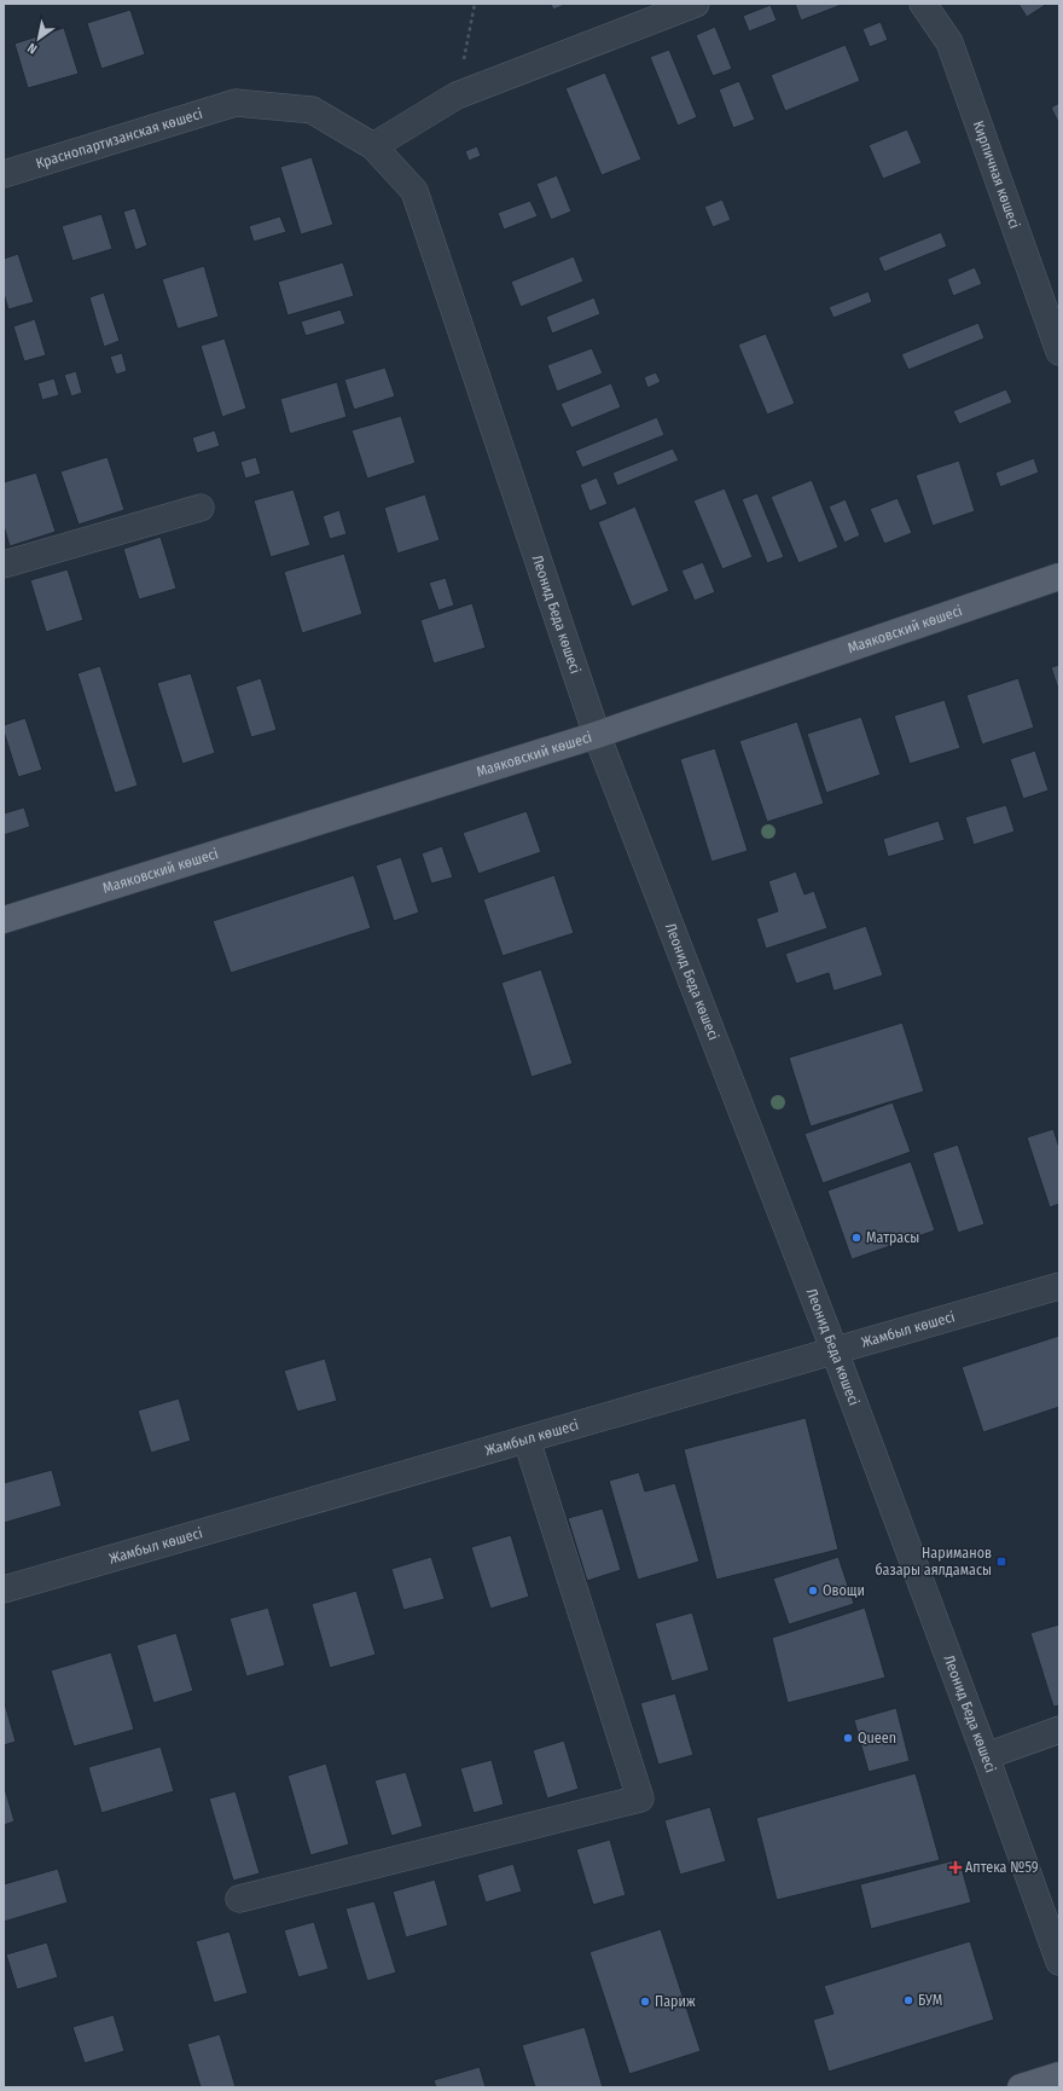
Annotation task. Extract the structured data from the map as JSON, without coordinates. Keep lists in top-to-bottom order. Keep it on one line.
{"streets":{"main road":["Маяковский көшесі"],"street":["Краснопартизанская көшесі","Кирпичная көшесі","Леонид Беда көшесі","Жамбыл көшесі"]},"crossings":[["Краснопартизанская көшесі","Леонид Беда көшесі"],["Леонид Беда көшесі","Маяковский көшесі"],["Леонид Беда көшесі","Жамбыл көшесі"]],"places":{"other":["Матрасы","Овощи","Queen","БУМ","Париж"],"transit":["Нариманов базары аялдамасы"],"health":["Аптека №59"]},"north":"bottom left"}
